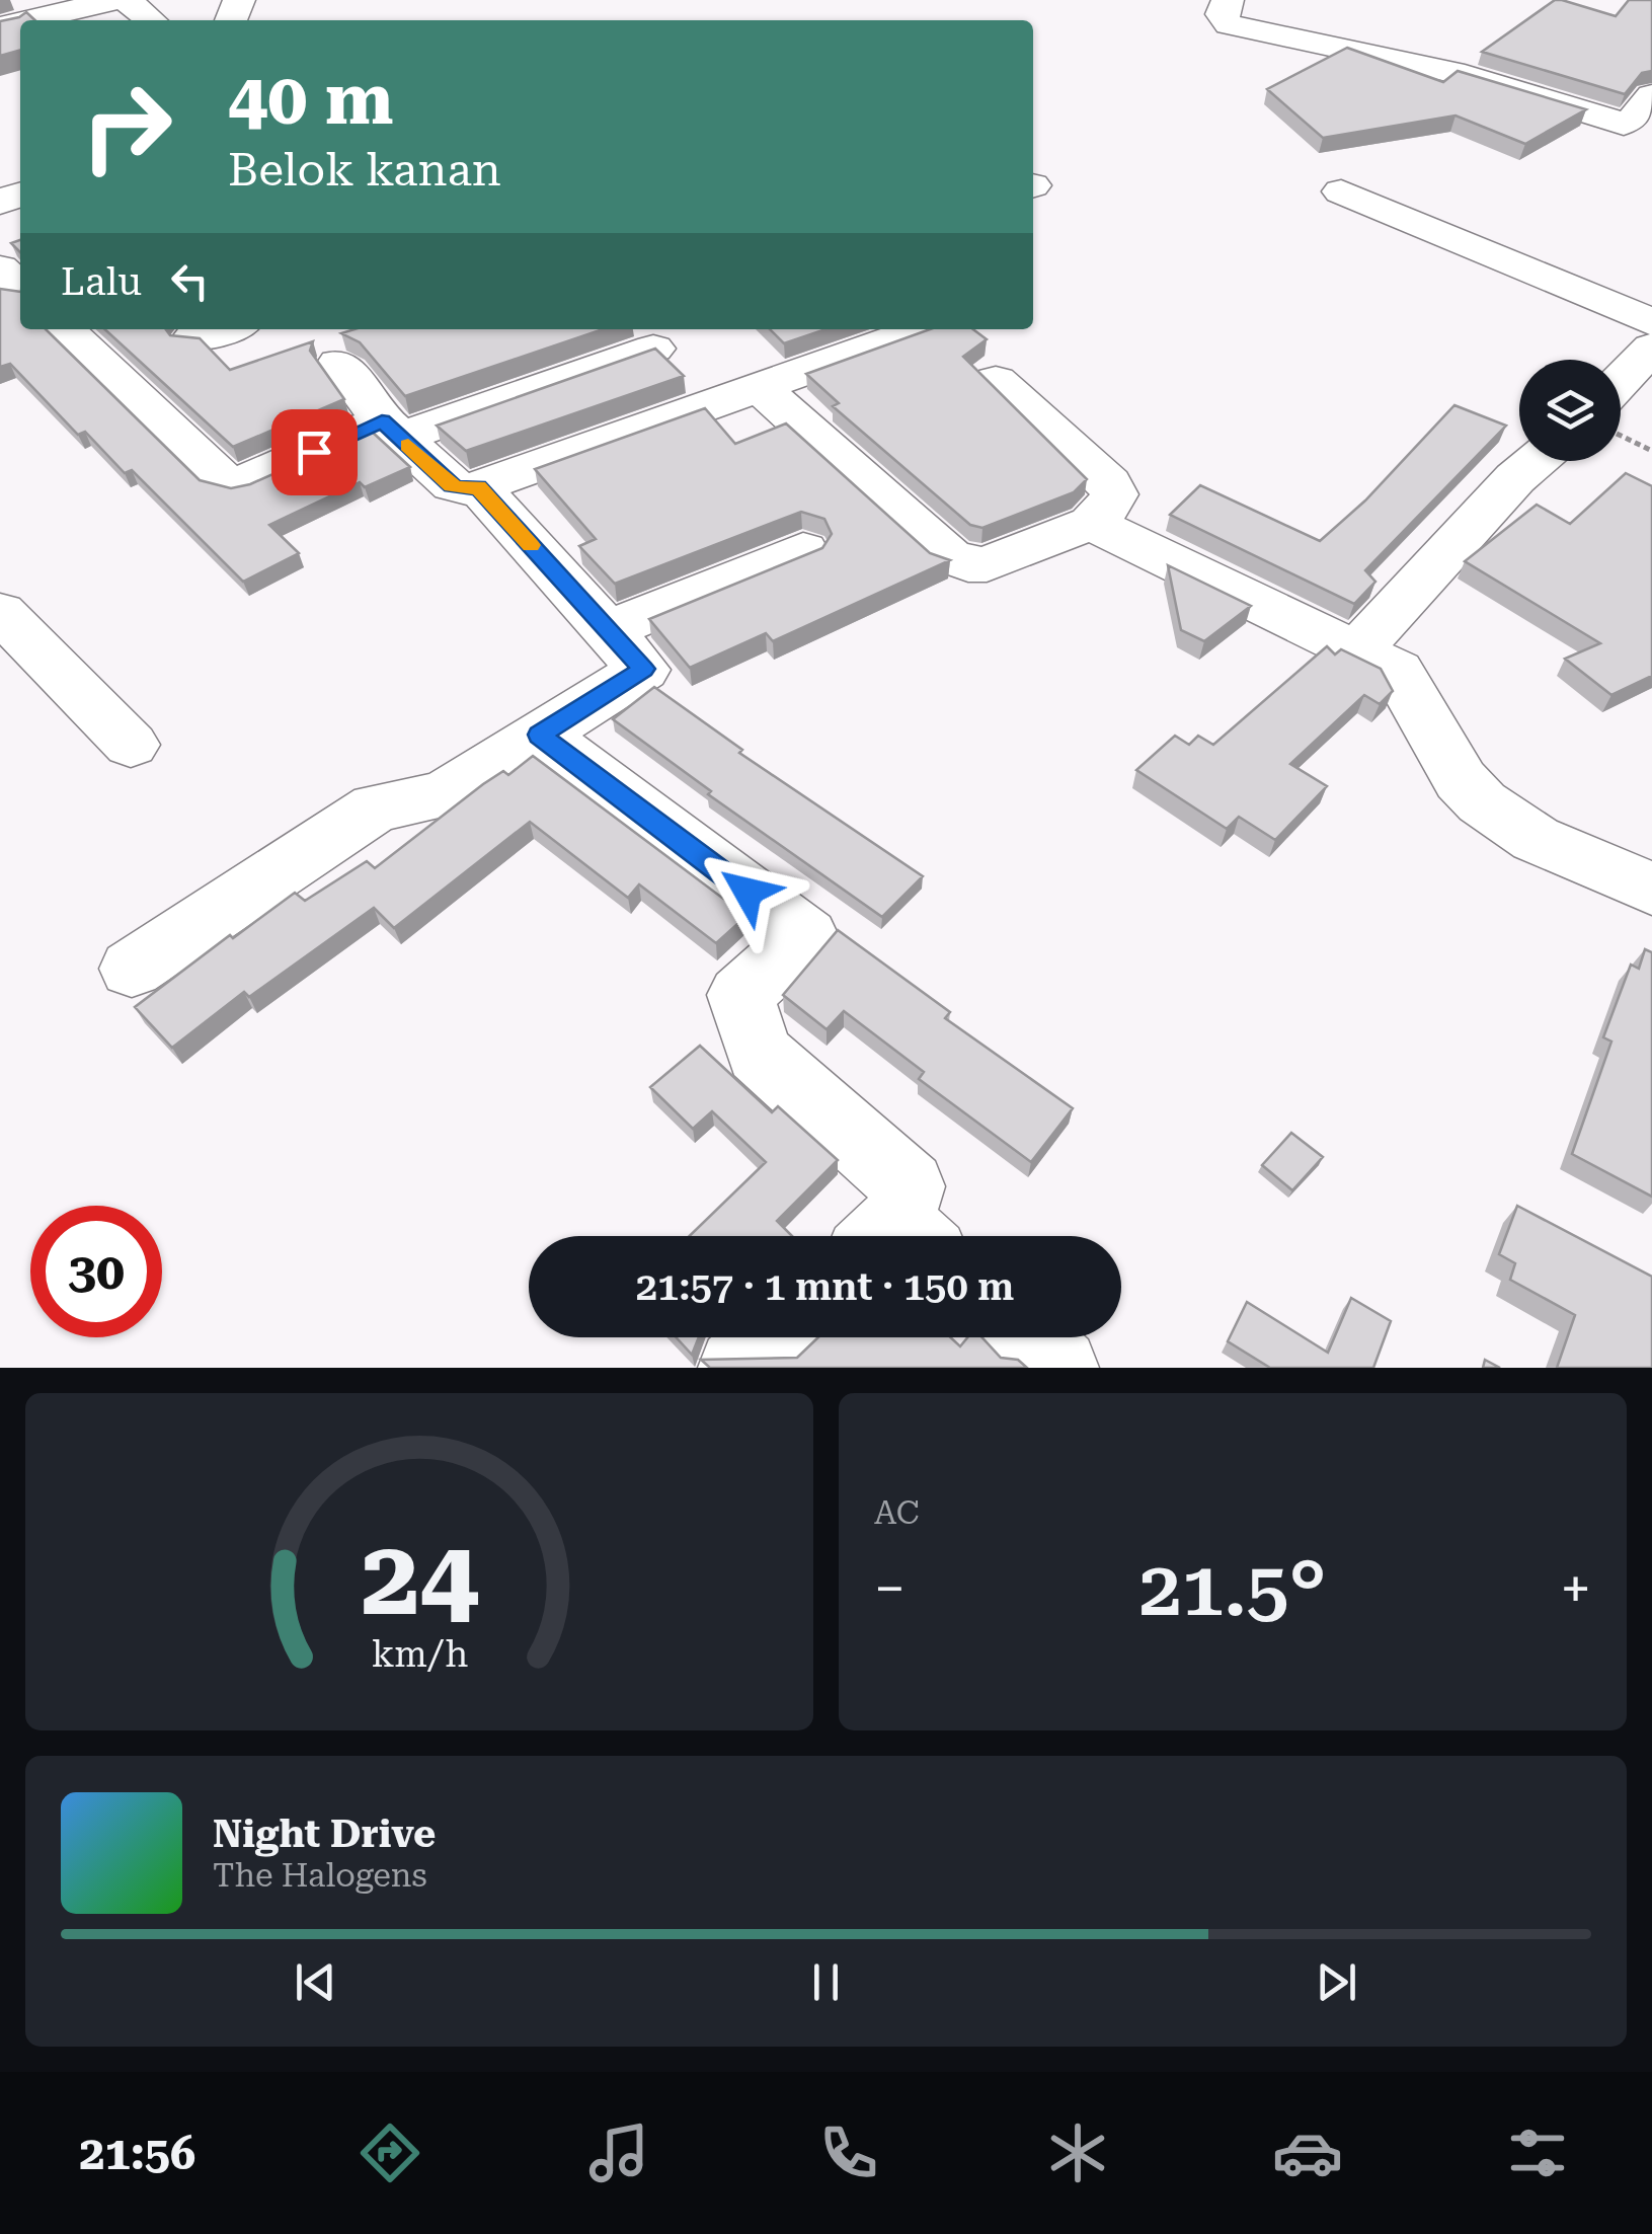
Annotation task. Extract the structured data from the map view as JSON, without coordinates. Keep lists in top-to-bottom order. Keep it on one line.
{"page":{"turn":["40 m","Belok kanan"],"then":"Lalu","limit":"30","trip":"21:57 · 1 mnt · 150 m","tile":"AC","heat":["−","21.5°","+"],"song":["Night Drive","The Halogens"],"tabs":"21:56","gauge":["24","km/h"]}}
